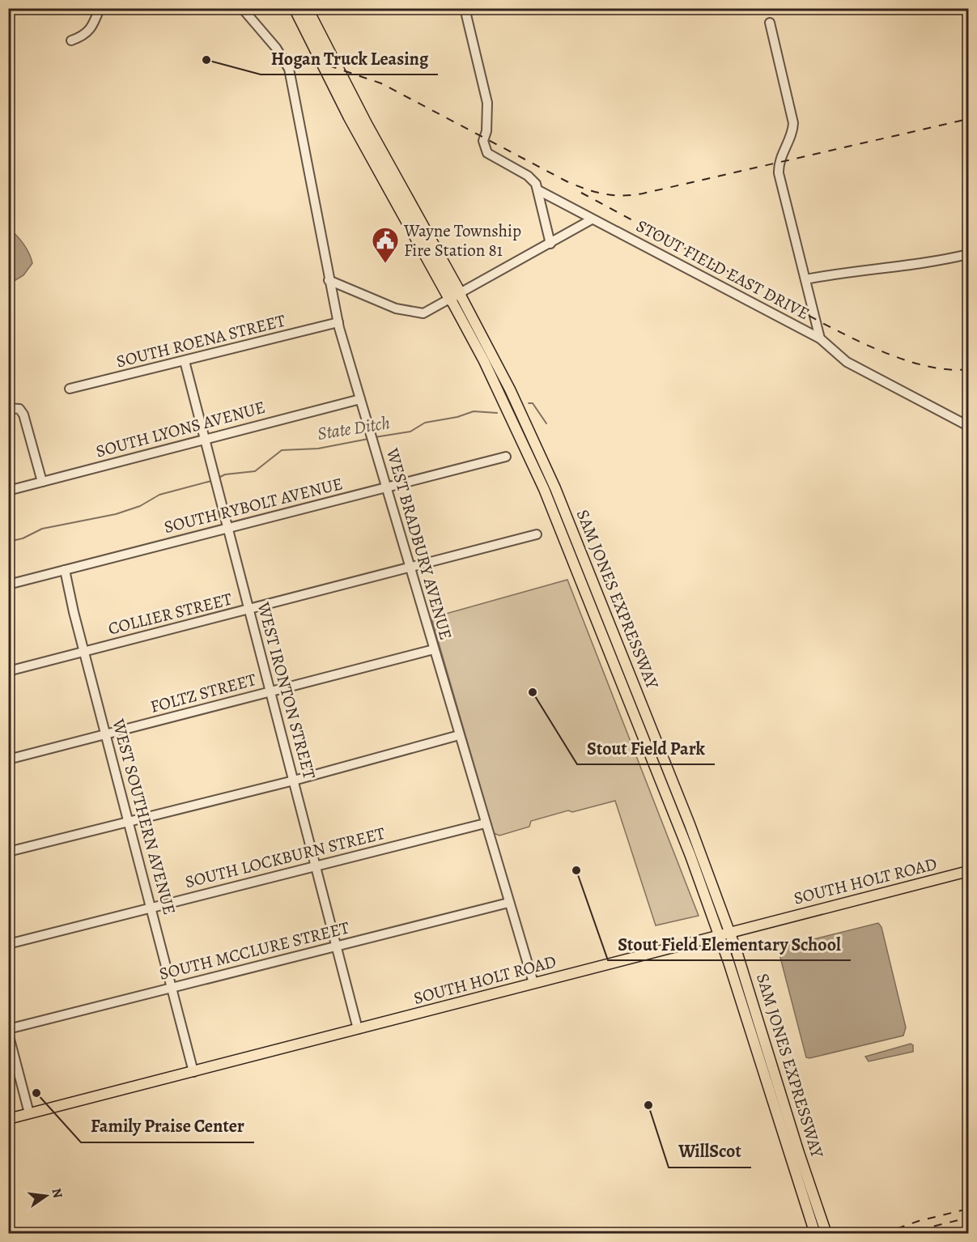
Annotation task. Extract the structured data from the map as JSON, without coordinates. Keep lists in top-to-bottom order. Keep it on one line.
{"streets":{"highway":["SAM JONES EXPRESSWAY"],"main road":["SOUTH HOLT ROAD"],"street":["STOUT FIELD EAST DRIVE","SOUTH ROENA STREET","SOUTH LYONS AVENUE","SOUTH RYBOLT AVENUE","WEST BRADBURY AVENUE","COLLIER STREET","WEST IRONTON STREET","FOLTZ STREET","WEST SOUTHERN AVENUE","SOUTH LOCKBURN STREET","SOUTH MCCLURE STREET"]},"crossings":[["SOUTH ROENA STREET","WEST BRADBURY AVENUE"],["SOUTH ROENA STREET","WEST IRONTON STREET"],["SOUTH LYONS AVENUE","WEST BRADBURY AVENUE"],["SOUTH LYONS AVENUE","WEST IRONTON STREET"],["SOUTH RYBOLT AVENUE","WEST BRADBURY AVENUE"],["SOUTH RYBOLT AVENUE","WEST IRONTON STREET"],["SOUTH RYBOLT AVENUE","WEST SOUTHERN AVENUE"],["WEST BRADBURY AVENUE","COLLIER STREET"],["WEST BRADBURY AVENUE","FOLTZ STREET"],["WEST BRADBURY AVENUE","SOUTH LOCKBURN STREET"],["WEST BRADBURY AVENUE","SOUTH HOLT ROAD"],["WEST BRADBURY AVENUE","SOUTH MCCLURE STREET"],["SAM JONES EXPRESSWAY","SOUTH HOLT ROAD"],["COLLIER STREET","WEST IRONTON STREET"],["COLLIER STREET","WEST SOUTHERN AVENUE"],["WEST IRONTON STREET","FOLTZ STREET"],["WEST IRONTON STREET","SOUTH LOCKBURN STREET"],["WEST IRONTON STREET","SOUTH HOLT ROAD"],["WEST IRONTON STREET","SOUTH MCCLURE STREET"],["FOLTZ STREET","WEST SOUTHERN AVENUE"],["WEST SOUTHERN AVENUE","SOUTH LOCKBURN STREET"],["WEST SOUTHERN AVENUE","SOUTH HOLT ROAD"],["WEST SOUTHERN AVENUE","SOUTH MCCLURE STREET"]],"water":["State Ditch"],"places":{"other":["Hogan Truck Leasing","Stout Field Park","Stout Field Elementary School","Family Praise Center","WillScot"],"public building":["Wayne Township Fire Station 81"]},"north":"right"}
